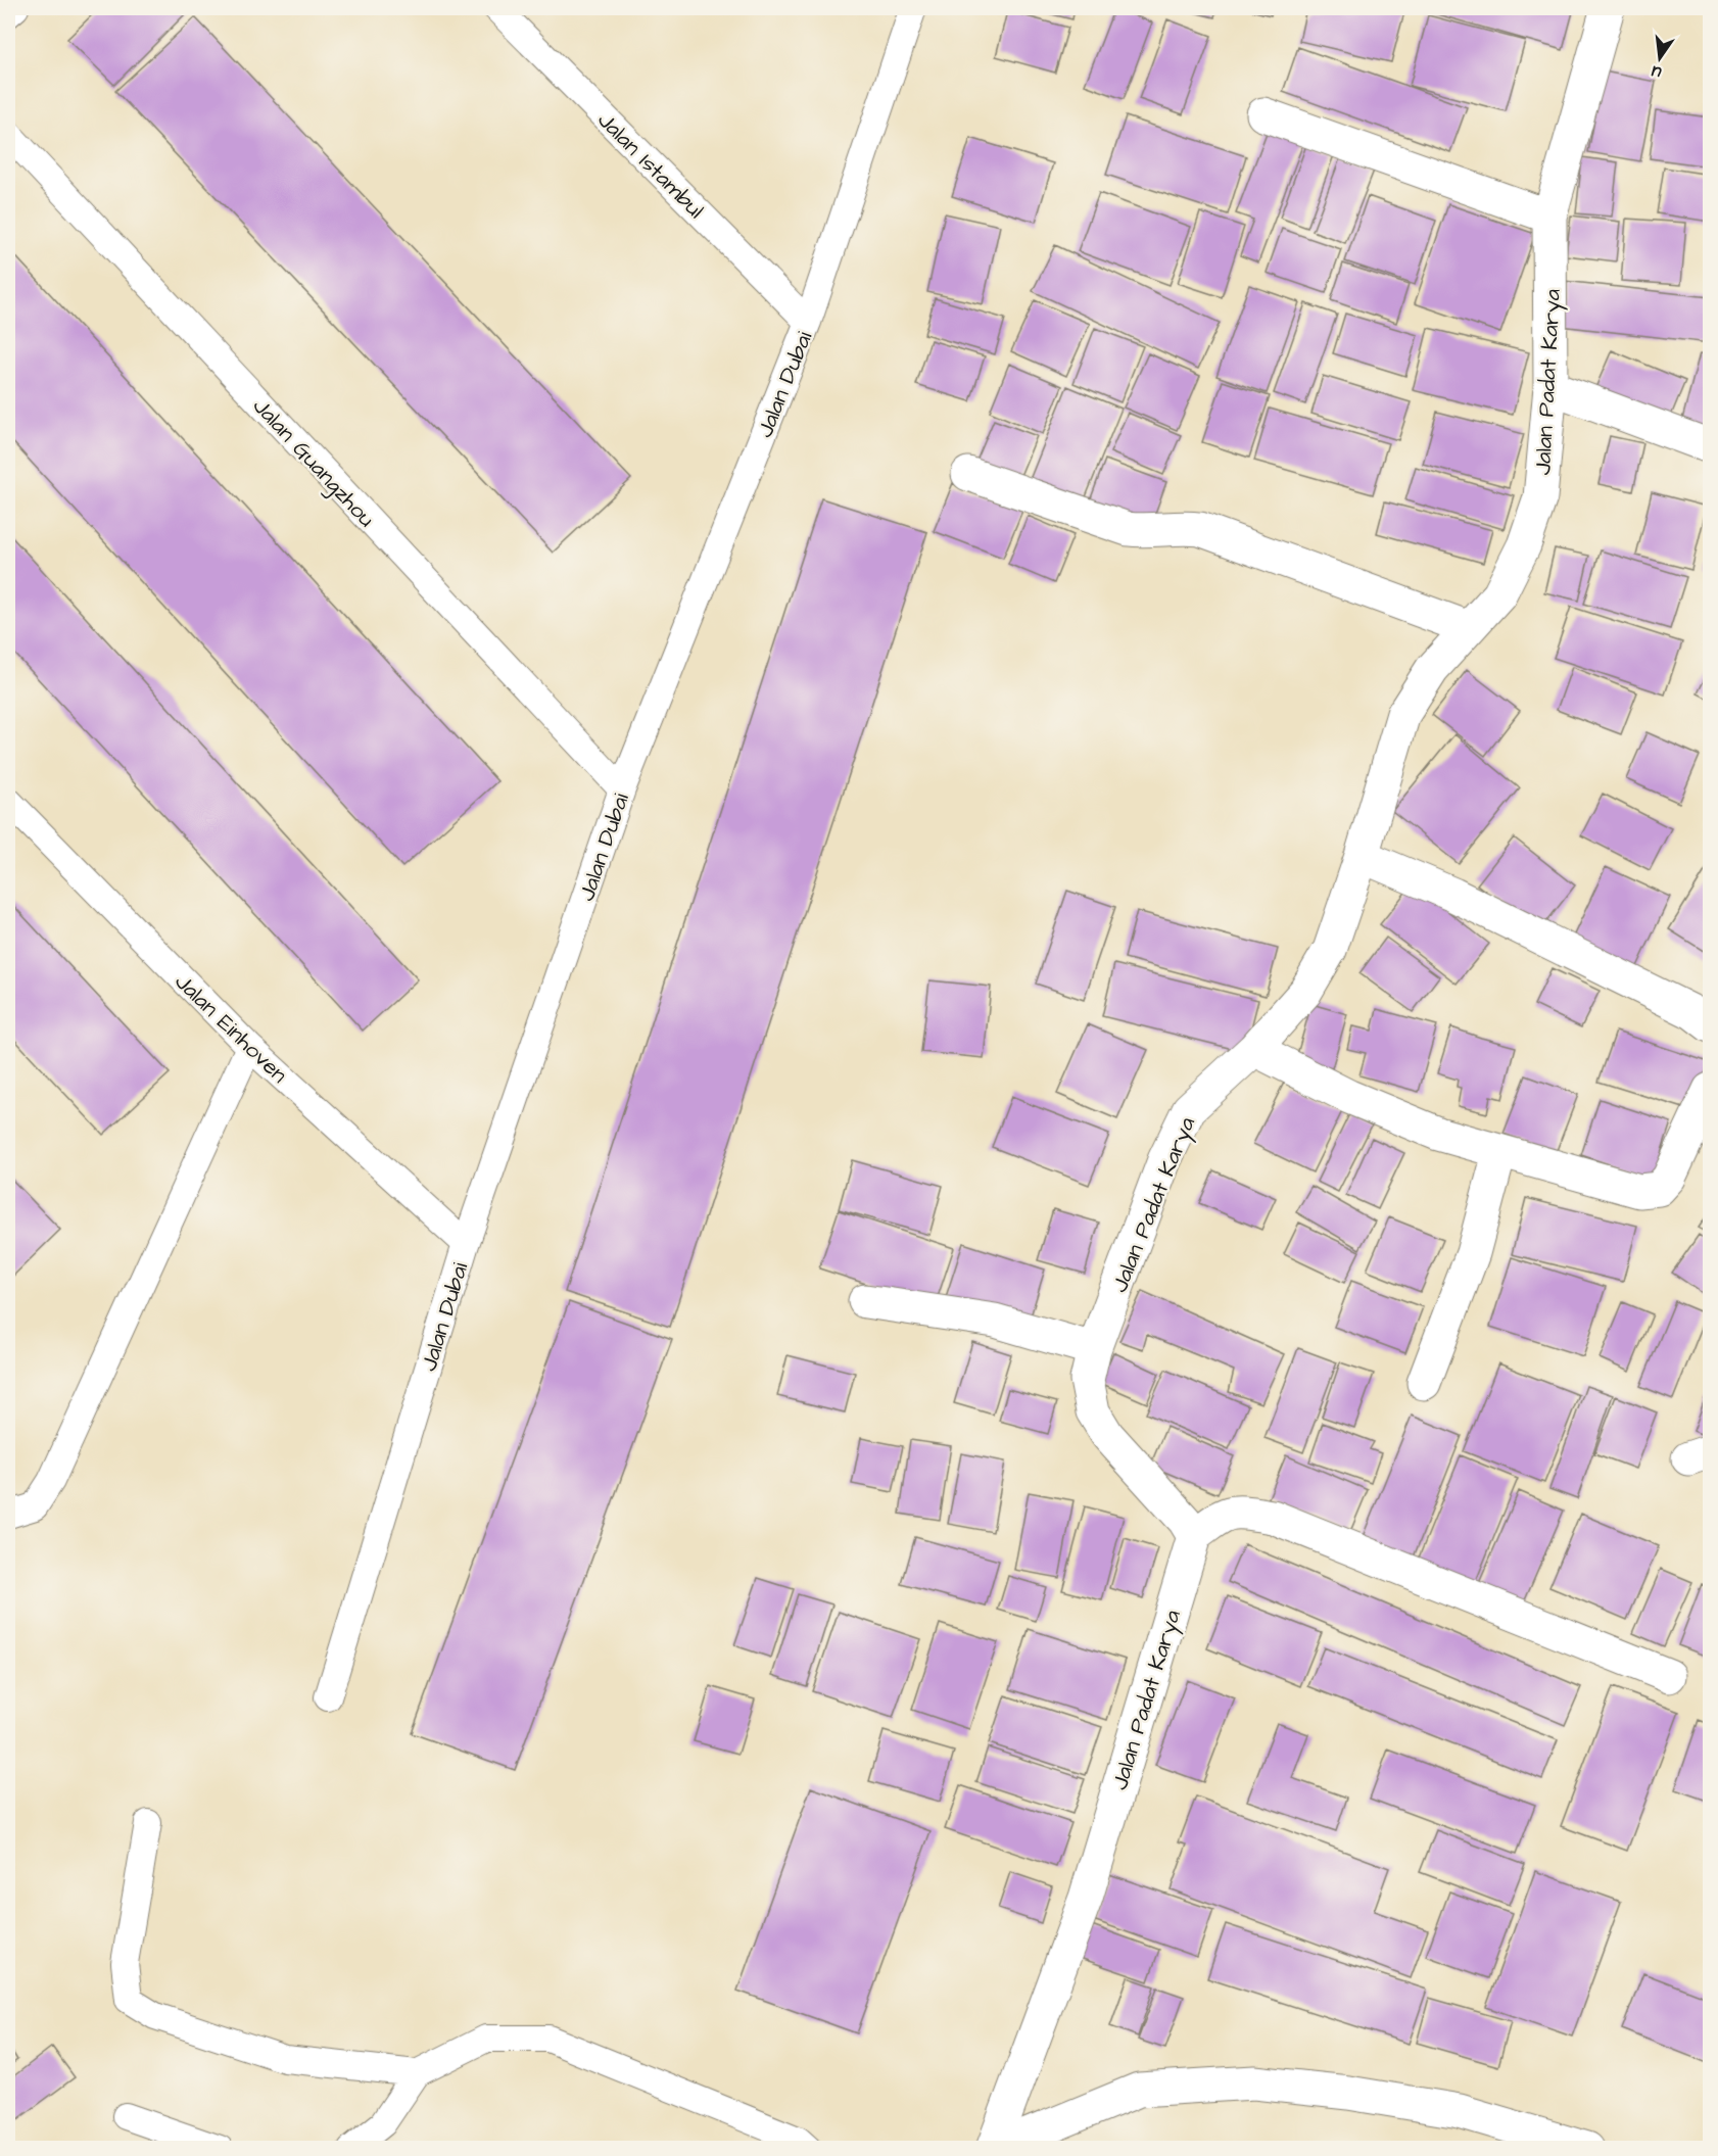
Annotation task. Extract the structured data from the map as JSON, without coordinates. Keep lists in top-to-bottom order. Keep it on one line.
{"streets":{"street":["Jalan Padat Karya"],"lane":["Jalan Istambul","Jalan Dubai","Jalan Guangzhou","Jalan Einhoven"]},"crossings":[["Jalan Istambul","Jalan Dubai"],["Jalan Dubai","Jalan Guangzhou"],["Jalan Dubai","Jalan Einhoven"]],"north":"bottom"}
